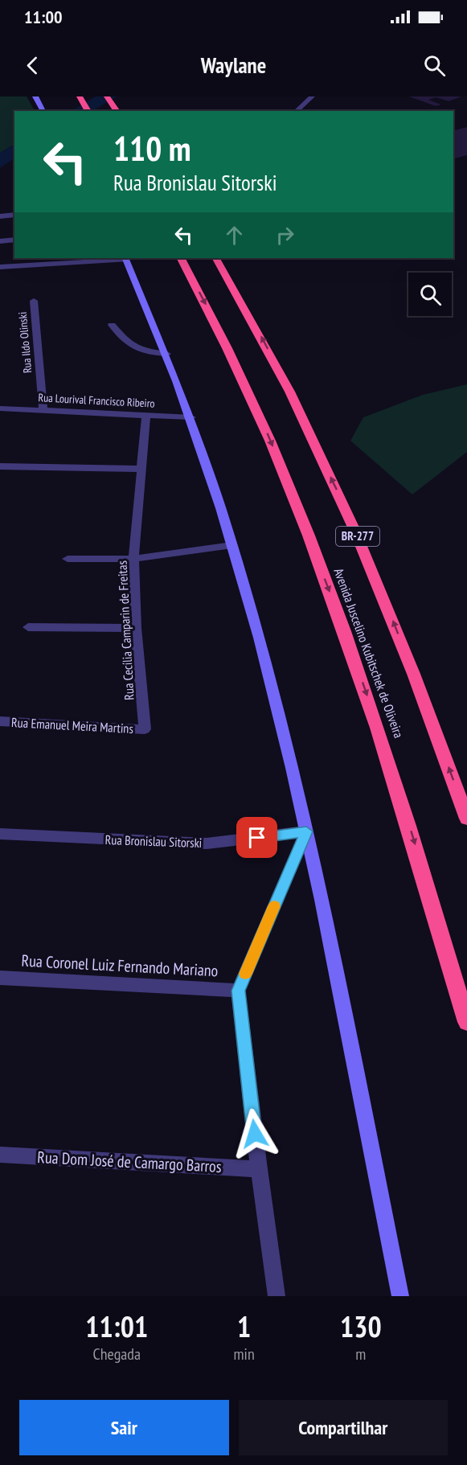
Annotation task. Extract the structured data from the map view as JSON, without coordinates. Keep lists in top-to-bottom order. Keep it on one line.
{"streets":{"highway":["BR-277","Avenida Juscelino Kubitschek de Oliveira"],"street":["Rua Ildo Olinski","Rua Lourival Francisco Ribeiro","Rua Cecília Camparin de Freitas","Rua Emanuel Meira Martins","Rua Bronislau Sitorski","Rua Coronel Luiz Fernando Mariano","Rua Dom José de Camargo Barros"]},"crossings":[["Rua Ildo Olinski","Rua Lourival Francisco Ribeiro"],["Rua Lourival Francisco Ribeiro","Rua Cecília Camparin de Freitas"],["Rua Cecília Camparin de Freitas","Rua Emanuel Meira Martins"]],"page":{"status":"11:00","header":"Waylane","turn":["110 m","Rua Bronislau Sitorski"],"eta":["11:01","Chegada","1","min","130","m"],"buttons":["Sair","Compartilhar"]}}
